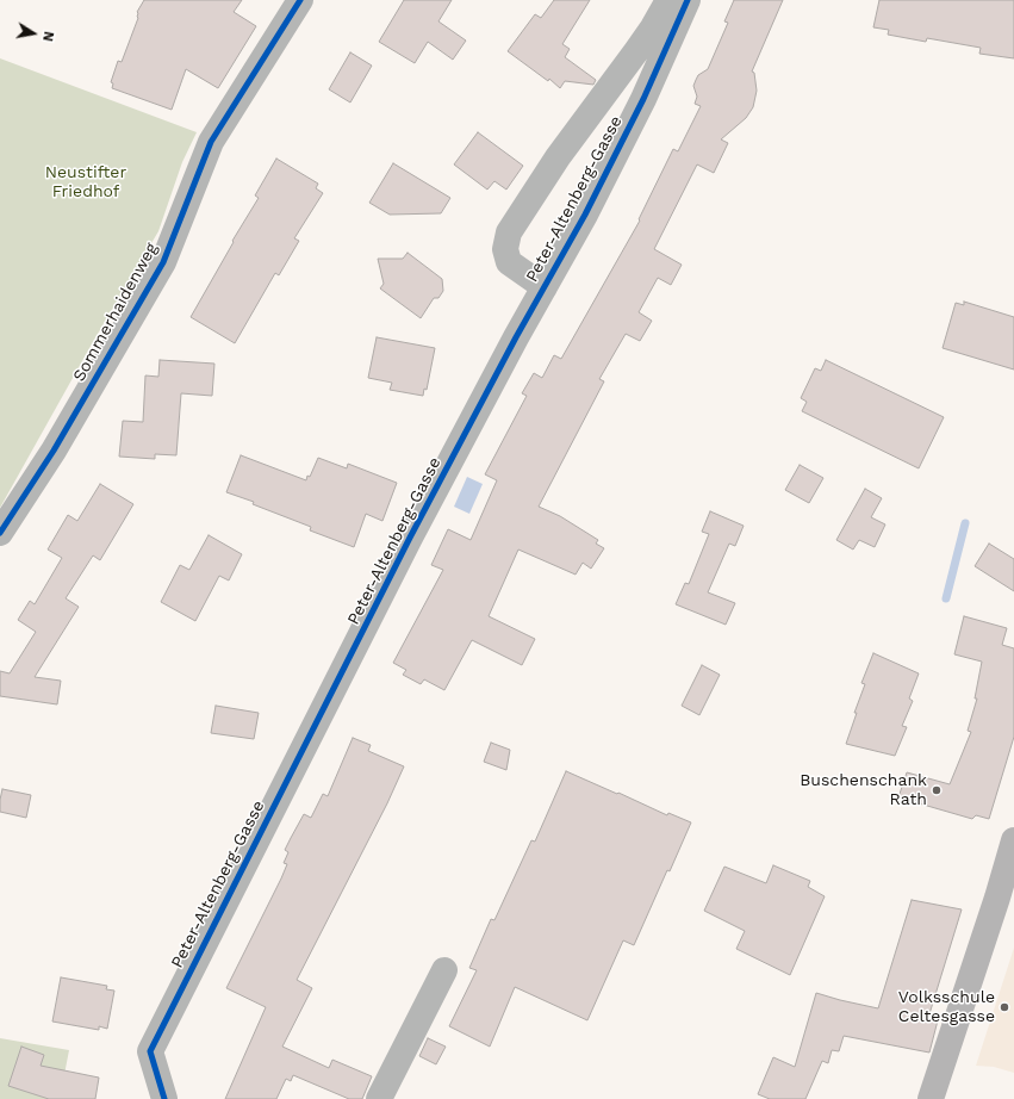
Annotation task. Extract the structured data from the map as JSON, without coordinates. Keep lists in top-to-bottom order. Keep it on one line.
{"streets":{"street":["Peter-Altenberg-Gasse","Sommerhaidenweg"]},"parks":["Neustifter Friedhof"],"places":["Buschenschank Rath","Volksschule Celtesgasse"],"north":"right"}
